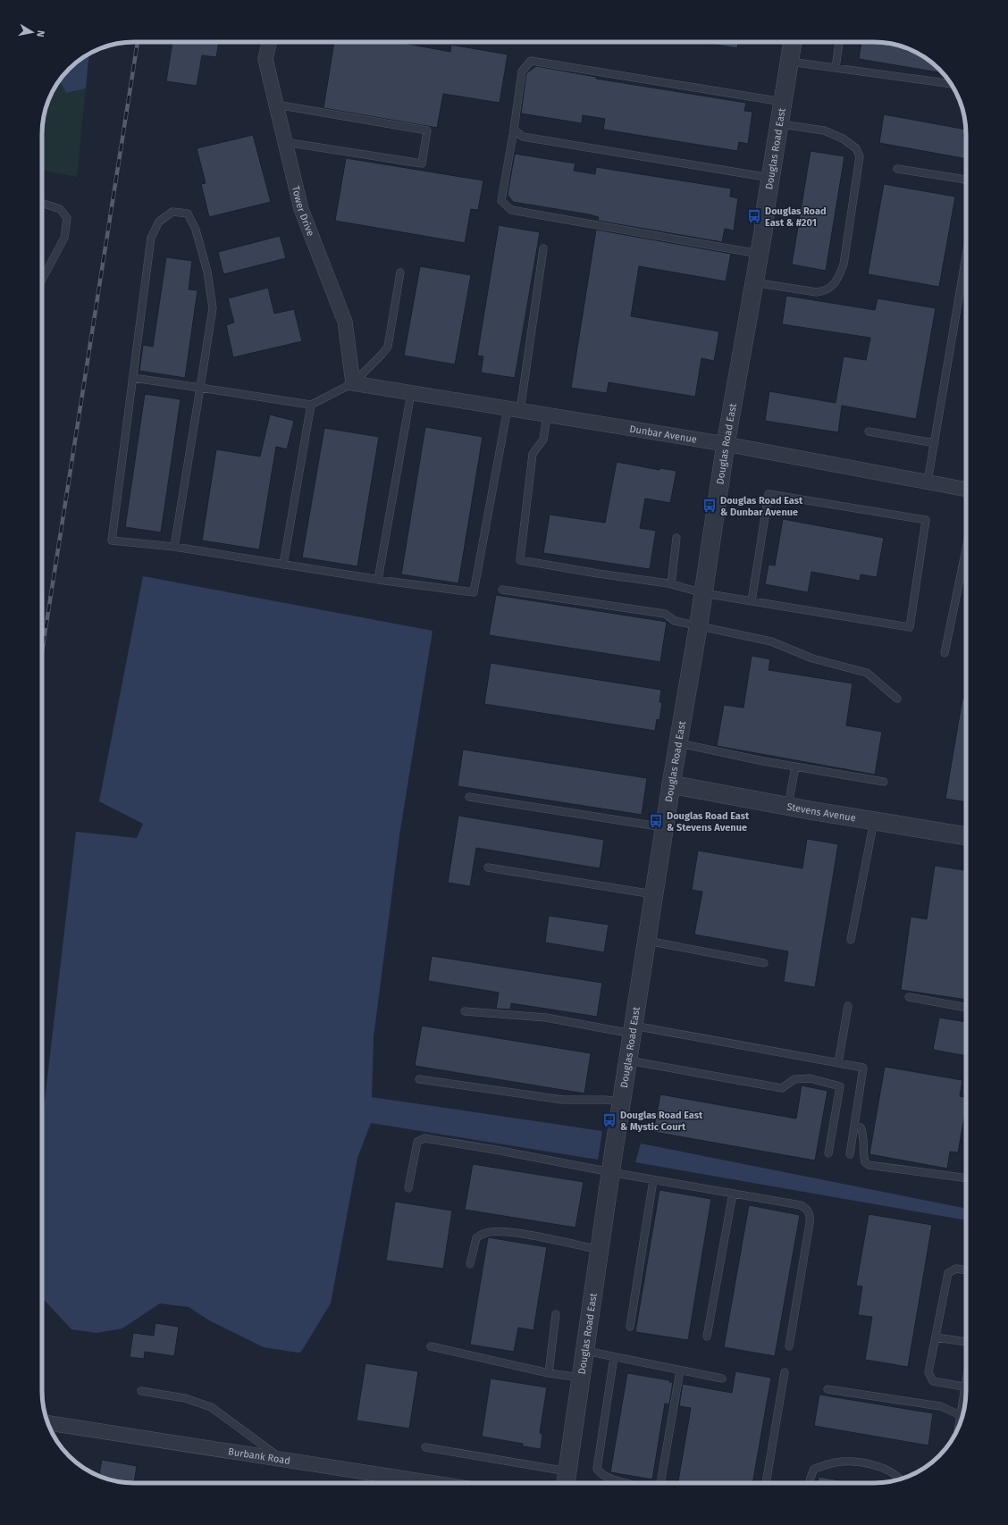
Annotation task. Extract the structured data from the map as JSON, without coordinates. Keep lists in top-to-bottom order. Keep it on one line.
{"streets":{"street":["Douglas Road East","Tower Drive","Dunbar Avenue","Stevens Avenue","Burbank Road"]},"crossings":[["Douglas Road East","Dunbar Avenue"],["Douglas Road East","Stevens Avenue"],["Tower Drive","Dunbar Avenue"]],"places":{"bus stop":["Douglas Road East & #201","Douglas Road East & Dunbar Avenue","Douglas Road East & Stevens Avenue","Douglas Road East & Mystic Court"]},"north":"right"}
